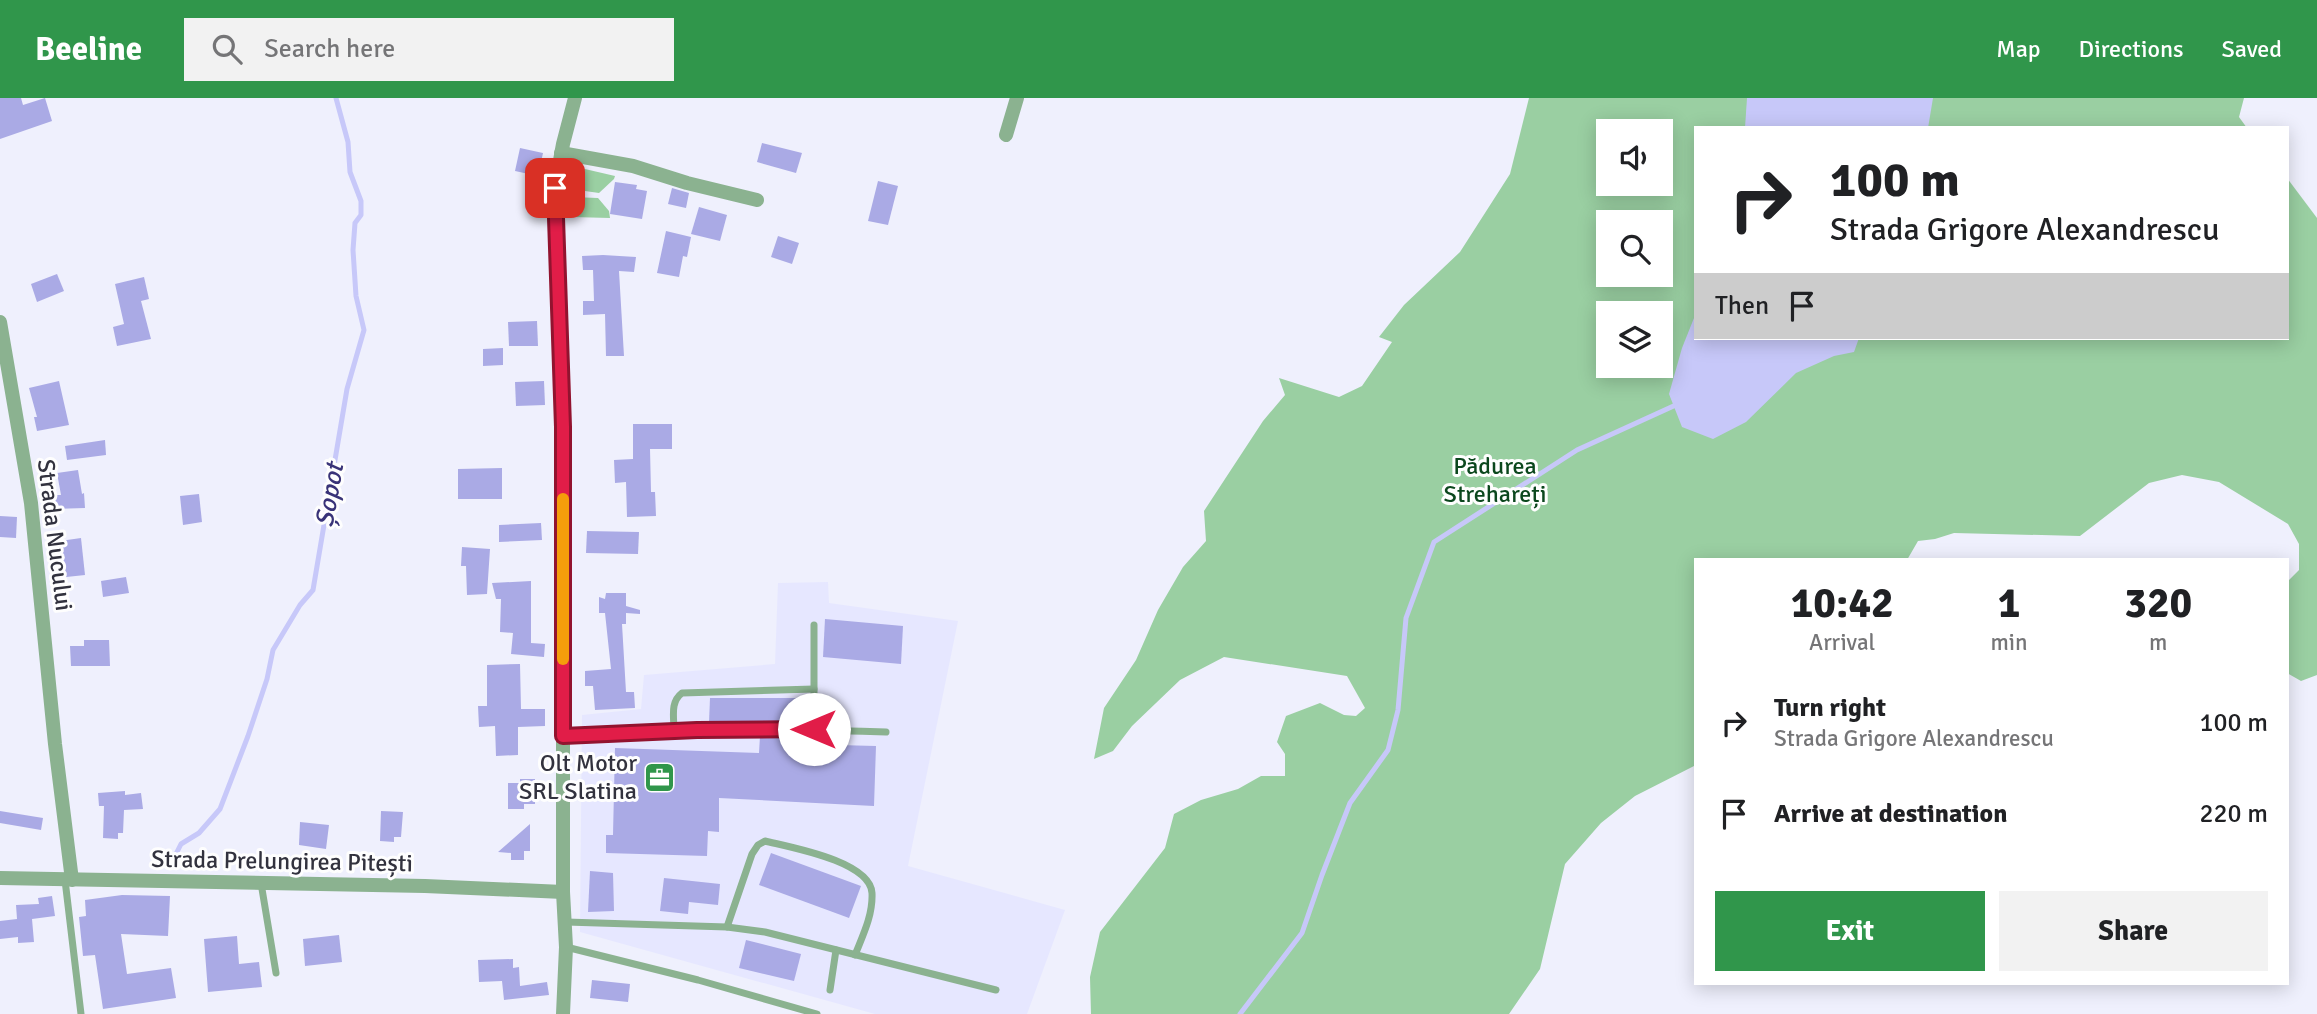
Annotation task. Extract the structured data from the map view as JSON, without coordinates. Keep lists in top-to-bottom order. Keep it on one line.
{"streets":{"street":["Strada Nucului","Strada Prelungirea Pitești"]},"crossings":[["Strada Nucului","Strada Prelungirea Pitești"]],"water":["Șopot"],"parks":["Pădurea Strehareți"],"places":{"office":["Olt Motor SRL Slatina"]},"page":{"header":"Beeline","search":"Search here","nav":["Map","Directions","Saved"],"turn":["100 m","Strada Grigore Alexandrescu"],"then":"Then","eta":["10:42","Arrival","1","min","320","m"],"list":[{"name":"Turn right","note":"Strada Grigore Alexandrescu","value":"100 m"},{"name":"Arrive at destination","value":"220 m"}],"buttons":["Exit","Share"]}}
